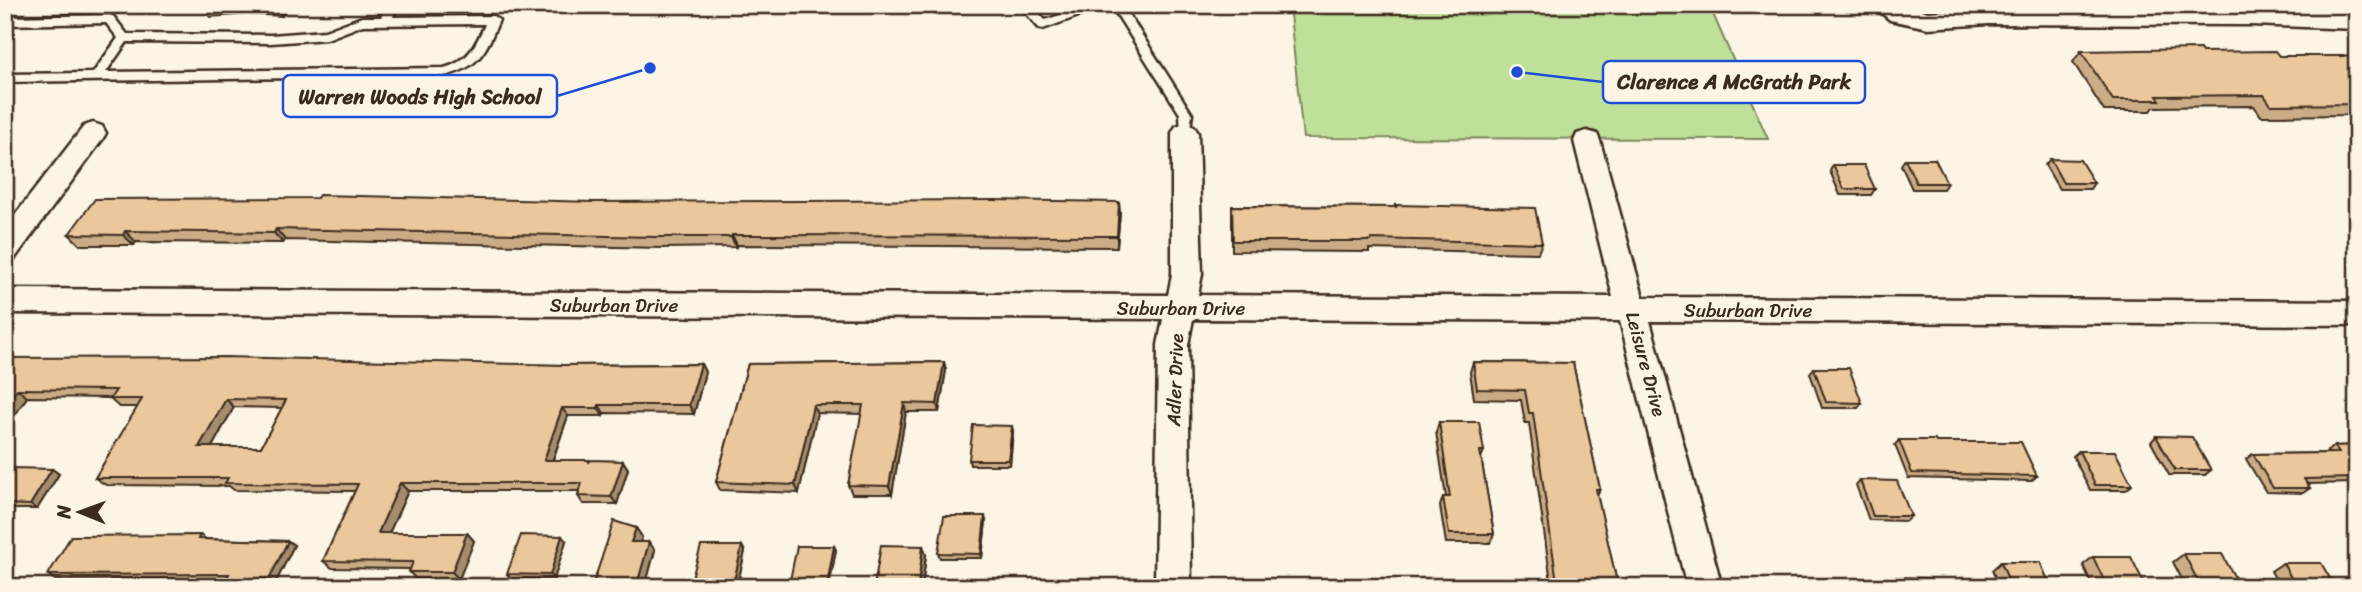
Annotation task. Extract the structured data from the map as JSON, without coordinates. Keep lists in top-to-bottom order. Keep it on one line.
{"streets":{"street":["Suburban Drive","Leisure Drive","Adler Drive"]},"crossings":[["Suburban Drive","Leisure Drive"],["Suburban Drive","Adler Drive"]],"places":["Warren Woods High School","Clarence A McGrath Park"],"north":"left"}
